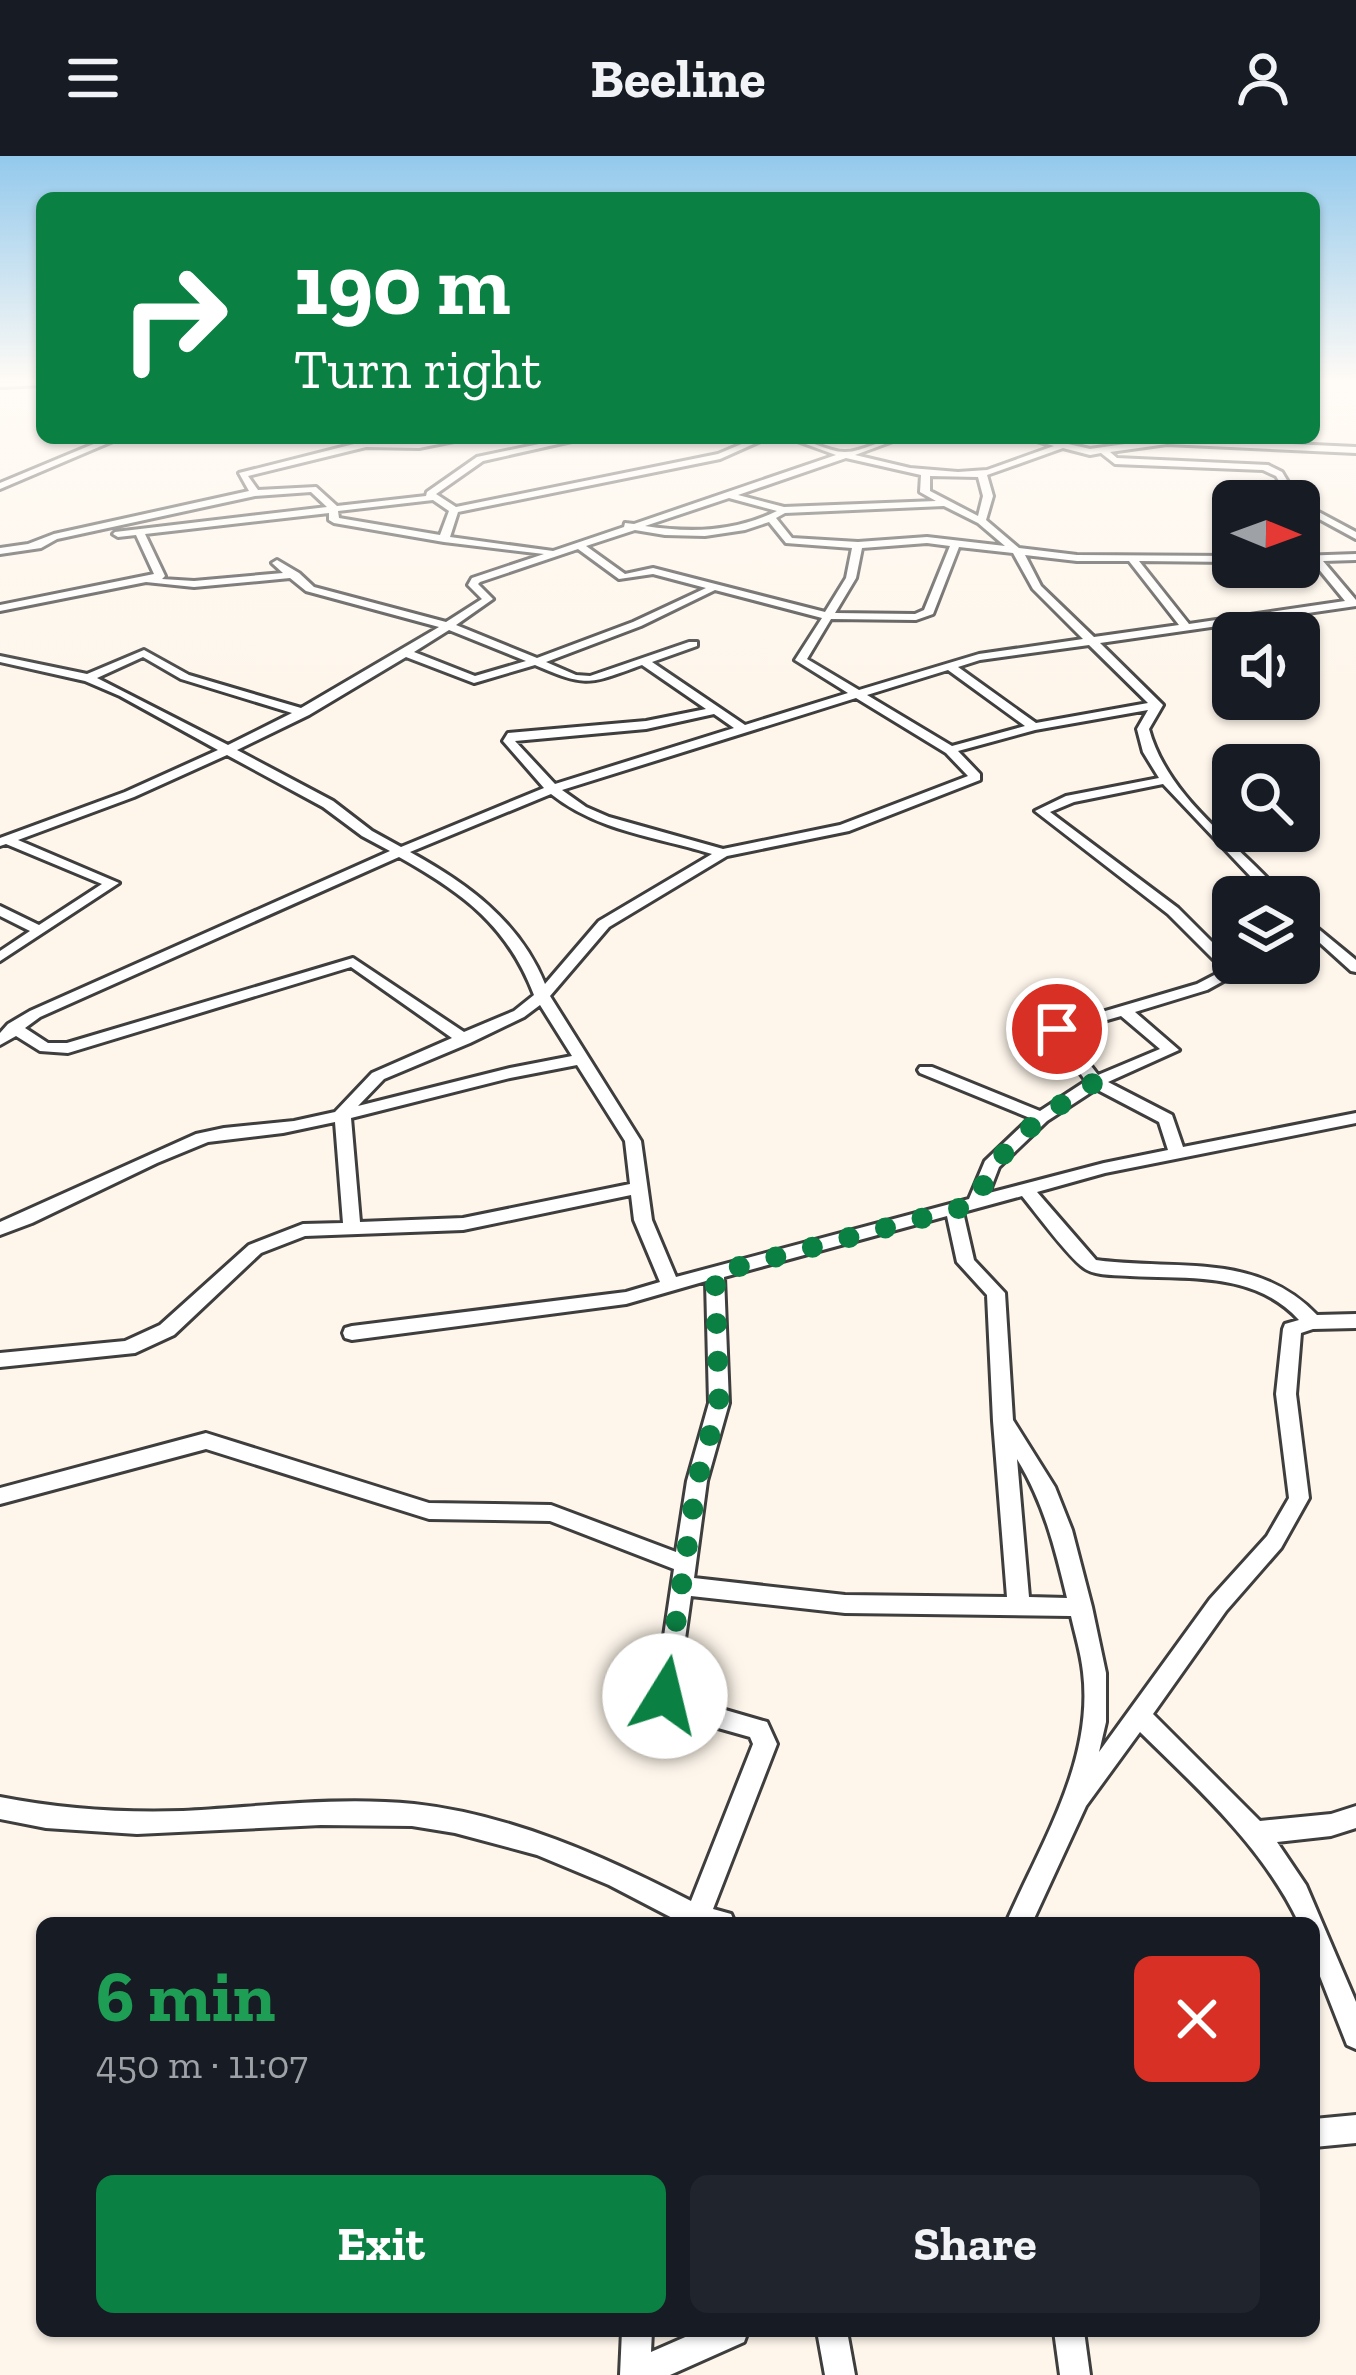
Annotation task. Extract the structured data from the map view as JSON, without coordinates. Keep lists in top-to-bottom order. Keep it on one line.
{"north":"right","page":{"header":"Beeline","turn":["190 m","Turn right"],"heading":["6 min","450 m · 11:07"],"buttons":["Exit","Share"]}}
